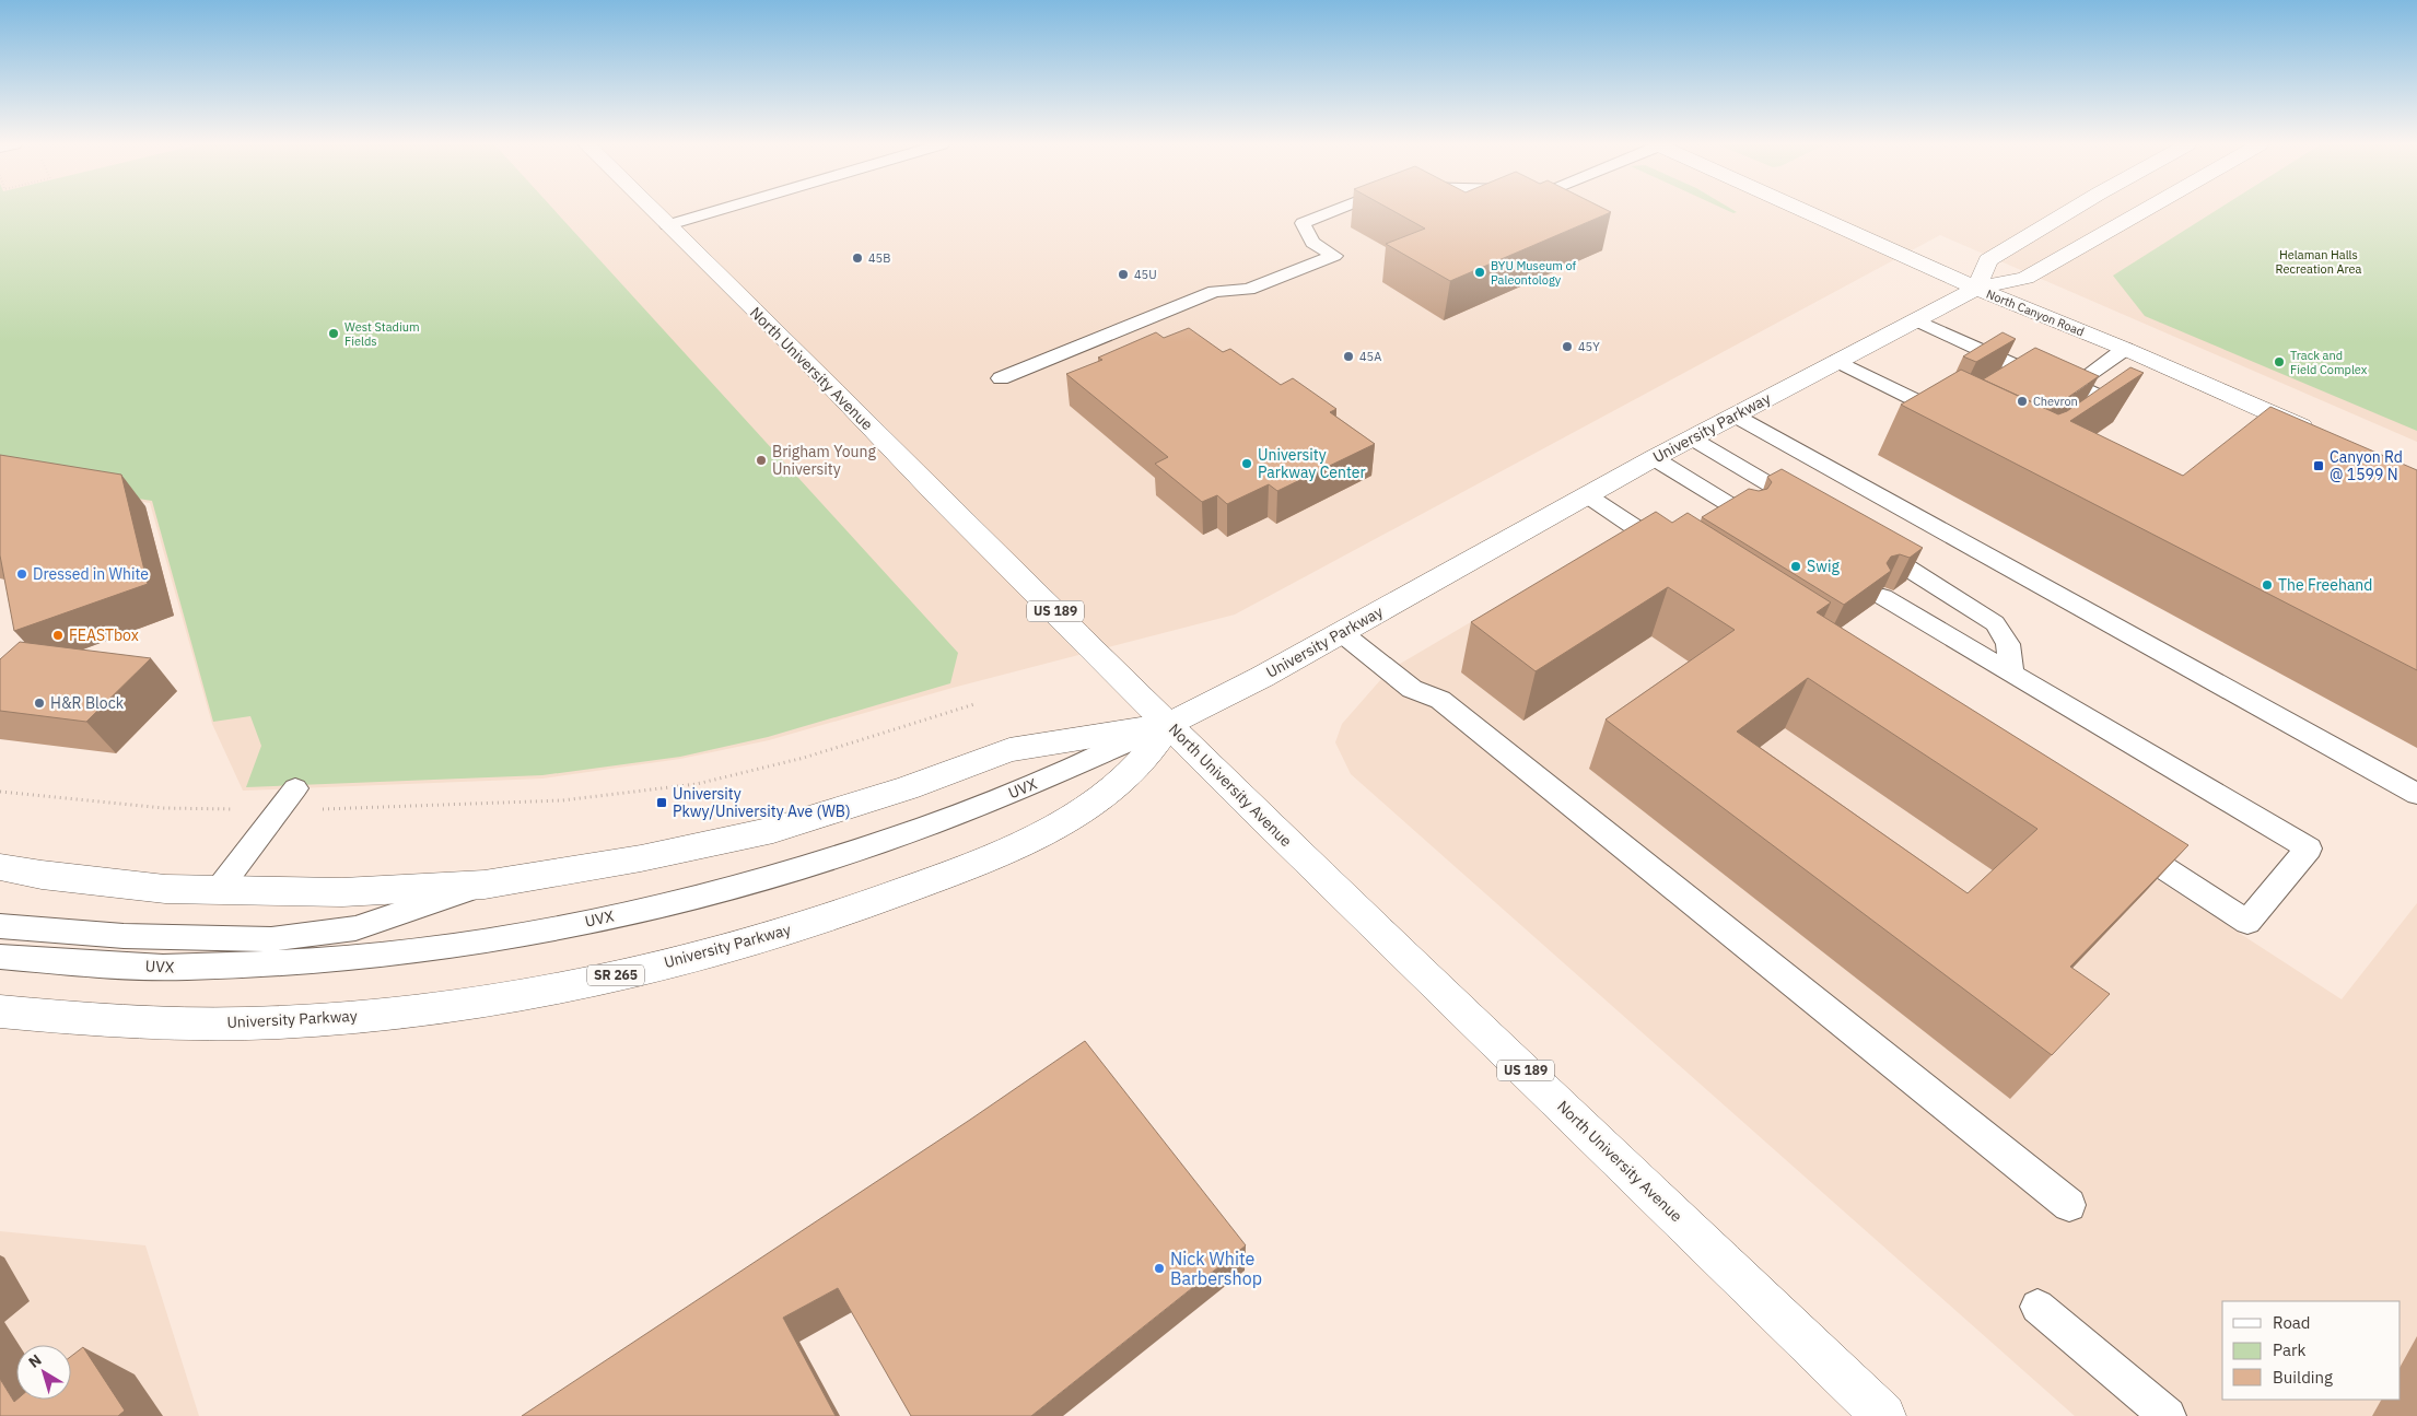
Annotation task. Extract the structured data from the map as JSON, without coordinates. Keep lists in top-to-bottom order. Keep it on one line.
{"streets":{"main road":["North Canyon Road","North University Avenue","University Parkway","US 189","SR 265"],"lane":["UVX"]},"crossings":[["North Canyon Road","University Parkway"],["North University Avenue","University Parkway"],["North University Avenue","UVX"],["University Parkway","UVX"]],"parks":["Helaman Halls Recreation Area"],"places":{"other":["45B","BYU Museum of Paleontology","45U","West Stadium Fields","45Y","45A","Track and Field Complex","Chevron","Brigham Young University","University Parkway Center","Swig","Dressed in White","The Freehand","FEASTbox","H&R Block","Nick White Barbershop"],"transit":["Canyon Rd @ 1599 N","University Pkwy/University Ave (WB)"]},"legend":["Road","Park","Building"],"north":"top left"}
